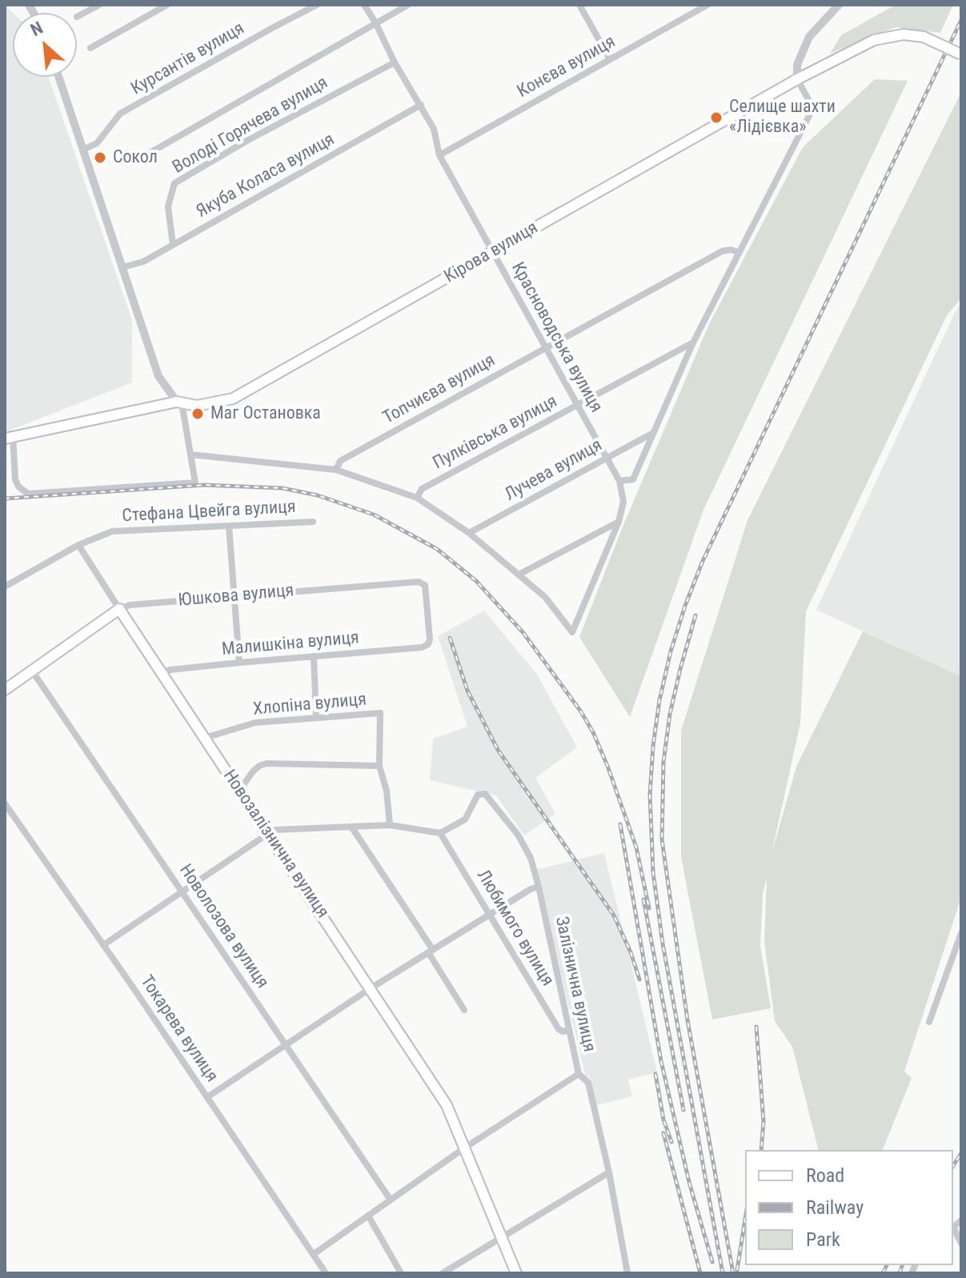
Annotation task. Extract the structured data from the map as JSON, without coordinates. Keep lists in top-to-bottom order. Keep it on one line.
{"streets":{"main road":["Кірова вулиця","Юшкова вулиця","Новозалізнична вулиця"],"street":["Курсантів вулиця","Конєва вулиця","Володі Горячева вулиця","Якуба Коласа вулиця","Красноводська вулиця","Топчиєва вулиця","Пулківська вулиця","Лучева вулиця","Стефана Цвейга вулиця","Малишкіна вулиця","Хлопіна вулиця","Новолозова вулиця","Любимого вулиця","Залізнична вулиця","Токарева вулиця"]},"crossings":[["Конєва вулиця","Красноводська вулиця"],["Володі Горячева вулиця","Якуба Коласа вулиця"],["Володі Горячева вулиця","Красноводська вулиця"],["Якуба Коласа вулиця","Красноводська вулиця"],["Кірова вулиця","Красноводська вулиця"],["Красноводська вулиця","Топчиєва вулиця"],["Красноводська вулиця","Пулківська вулиця"],["Красноводська вулиця","Лучева вулиця"],["Стефана Цвейга вулиця","Новозалізнична вулиця"],["Юшкова вулиця","Малишкіна вулиця"],["Юшкова вулиця","Новозалізнична вулиця"],["Юшкова вулиця","Новолозова вулиця"],["Малишкіна вулиця","Новозалізнична вулиця"],["Хлопіна вулиця","Новозалізнична вулиця"],["Любимого вулиця","Залізнична вулиця"]],"places":["Селище шахти «Лідієвка»","Сокол","Маг Остановка"],"legend":["Road","Railway","Park"],"north":"top left"}
